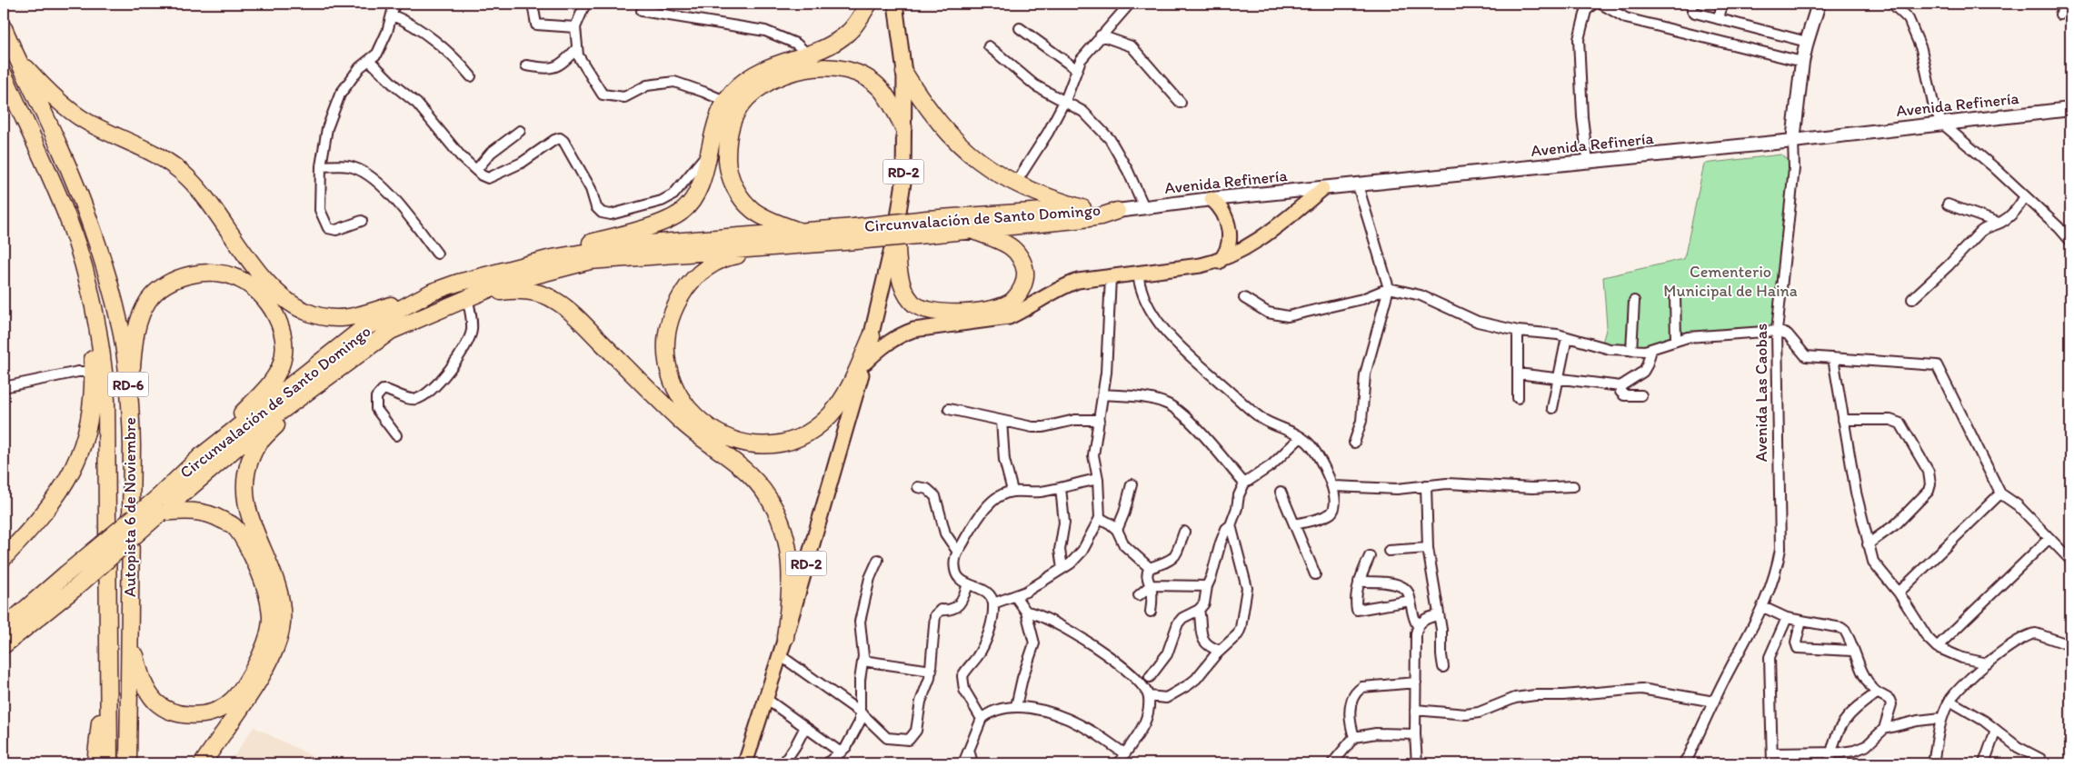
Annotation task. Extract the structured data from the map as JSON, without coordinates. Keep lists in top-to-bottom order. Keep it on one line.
{"streets":{"highway":["Circunvalación de Santo Domingo","RD-6","Autopista 6 de Noviembre"],"main road":["Avenida Refinería","RD-2","Avenida Las Caobas"]},"crossings":[["Avenida Refinería","Circunvalación de Santo Domingo"],["Avenida Refinería","Avenida Las Caobas"]],"parks":["Cementerio Municipal de Haina"]}
